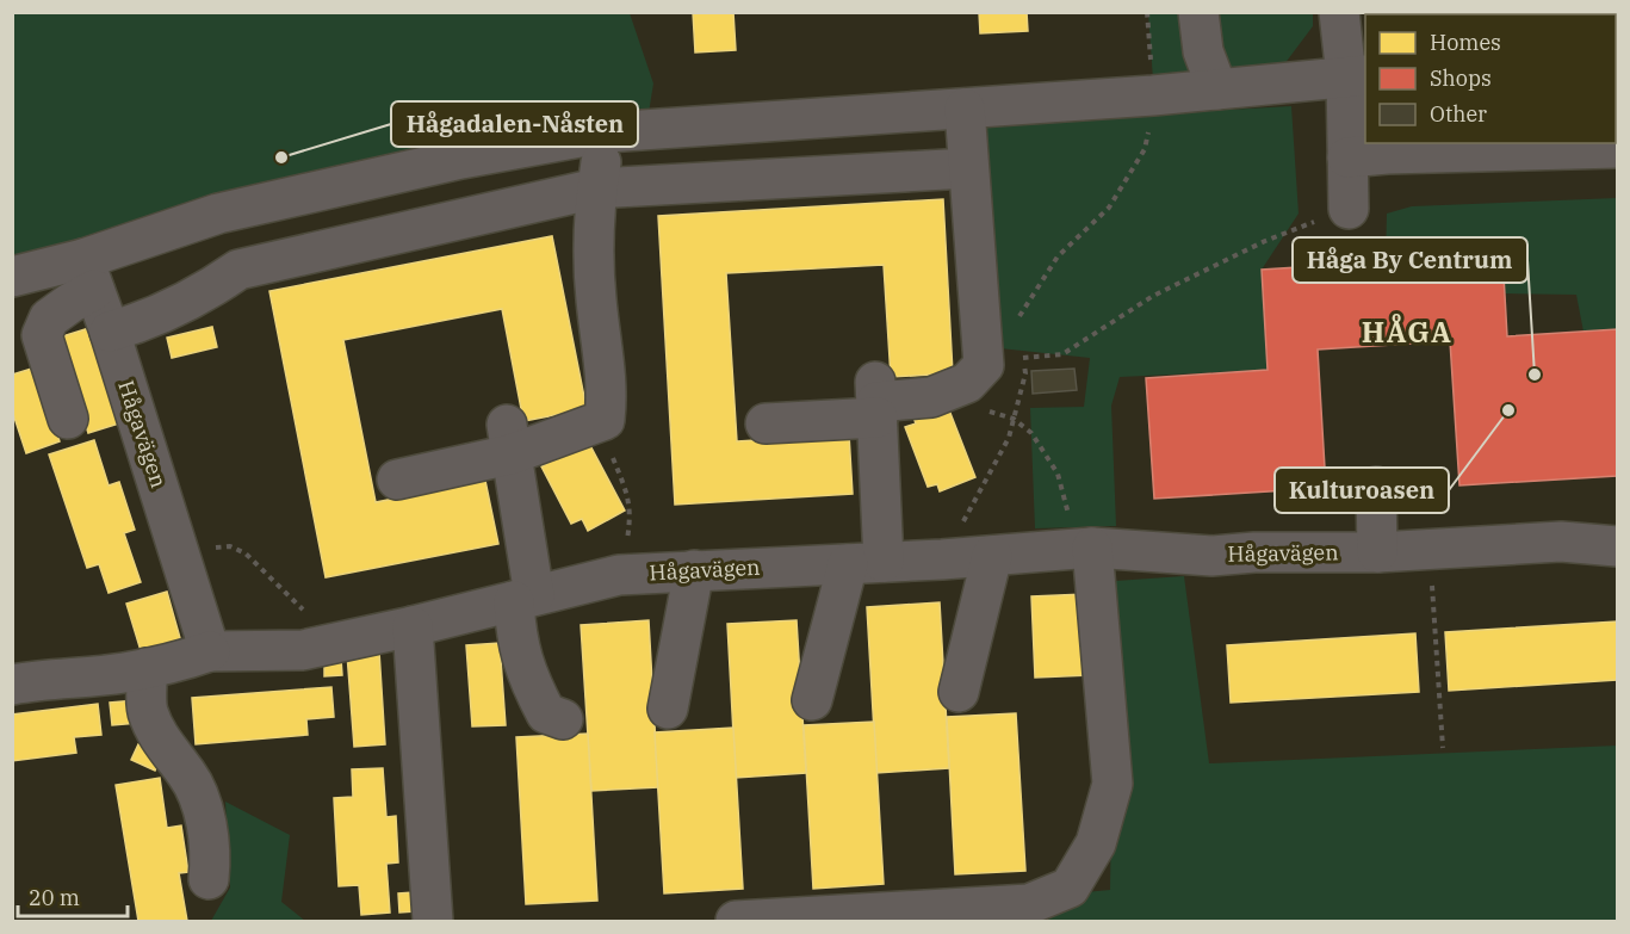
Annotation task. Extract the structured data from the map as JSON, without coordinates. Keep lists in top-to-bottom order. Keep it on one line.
{"streets":{"street":["Hågavägen"]},"districts":["HÅGA"],"places":["Hågadalen-Nåsten","Håga By Centrum","Kulturoasen"],"legend":["Homes","Shops","Other"],"scale_bar":"20 m"}
